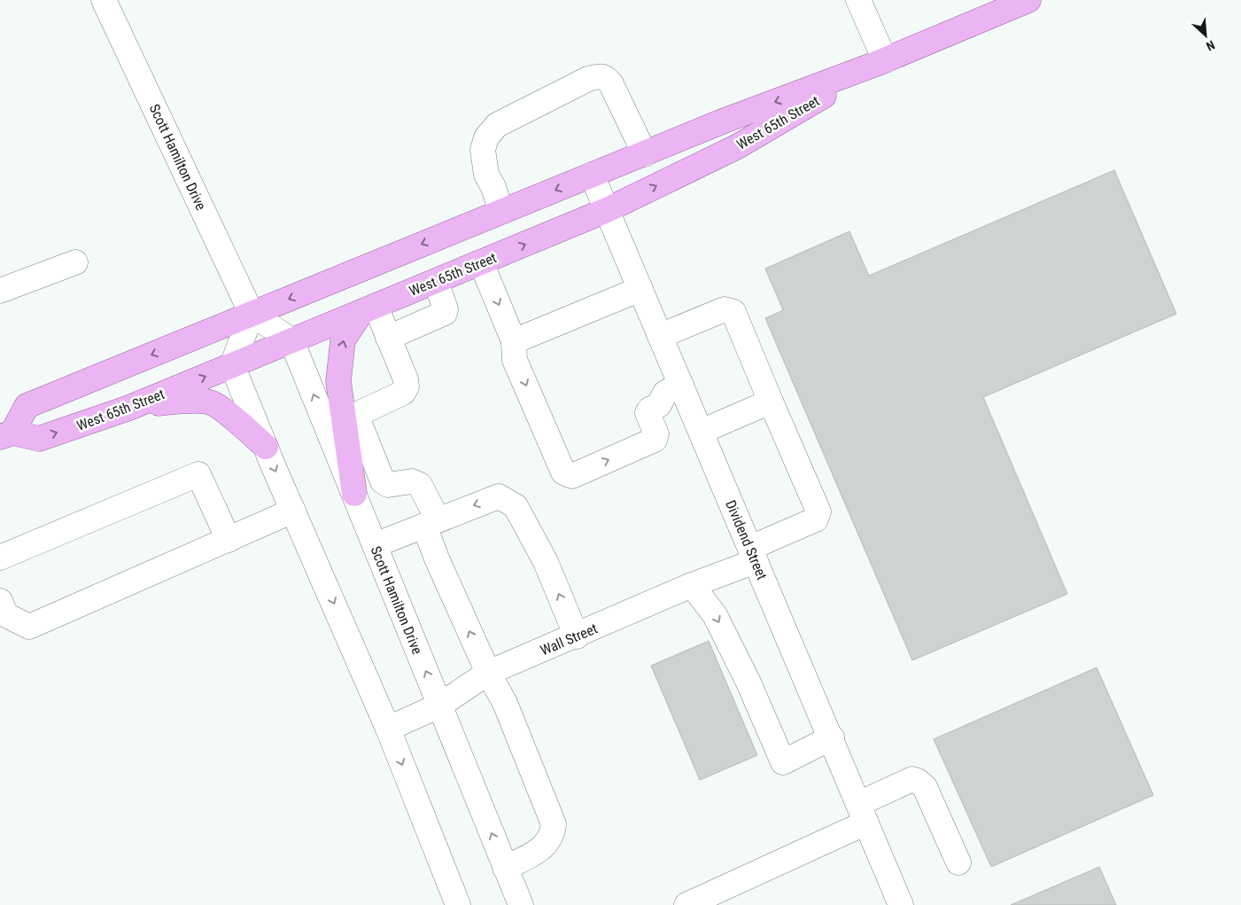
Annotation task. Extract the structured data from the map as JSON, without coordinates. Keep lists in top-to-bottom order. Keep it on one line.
{"streets":{"main road":["West 65th Street"],"street":["Scott Hamilton Drive","Dividend Street","Wall Street"]},"crossings":[["West 65th Street","Scott Hamilton Drive"],["West 65th Street","Dividend Street"],["Scott Hamilton Drive","Wall Street"],["Dividend Street","Wall Street"]],"north":"bottom right"}
